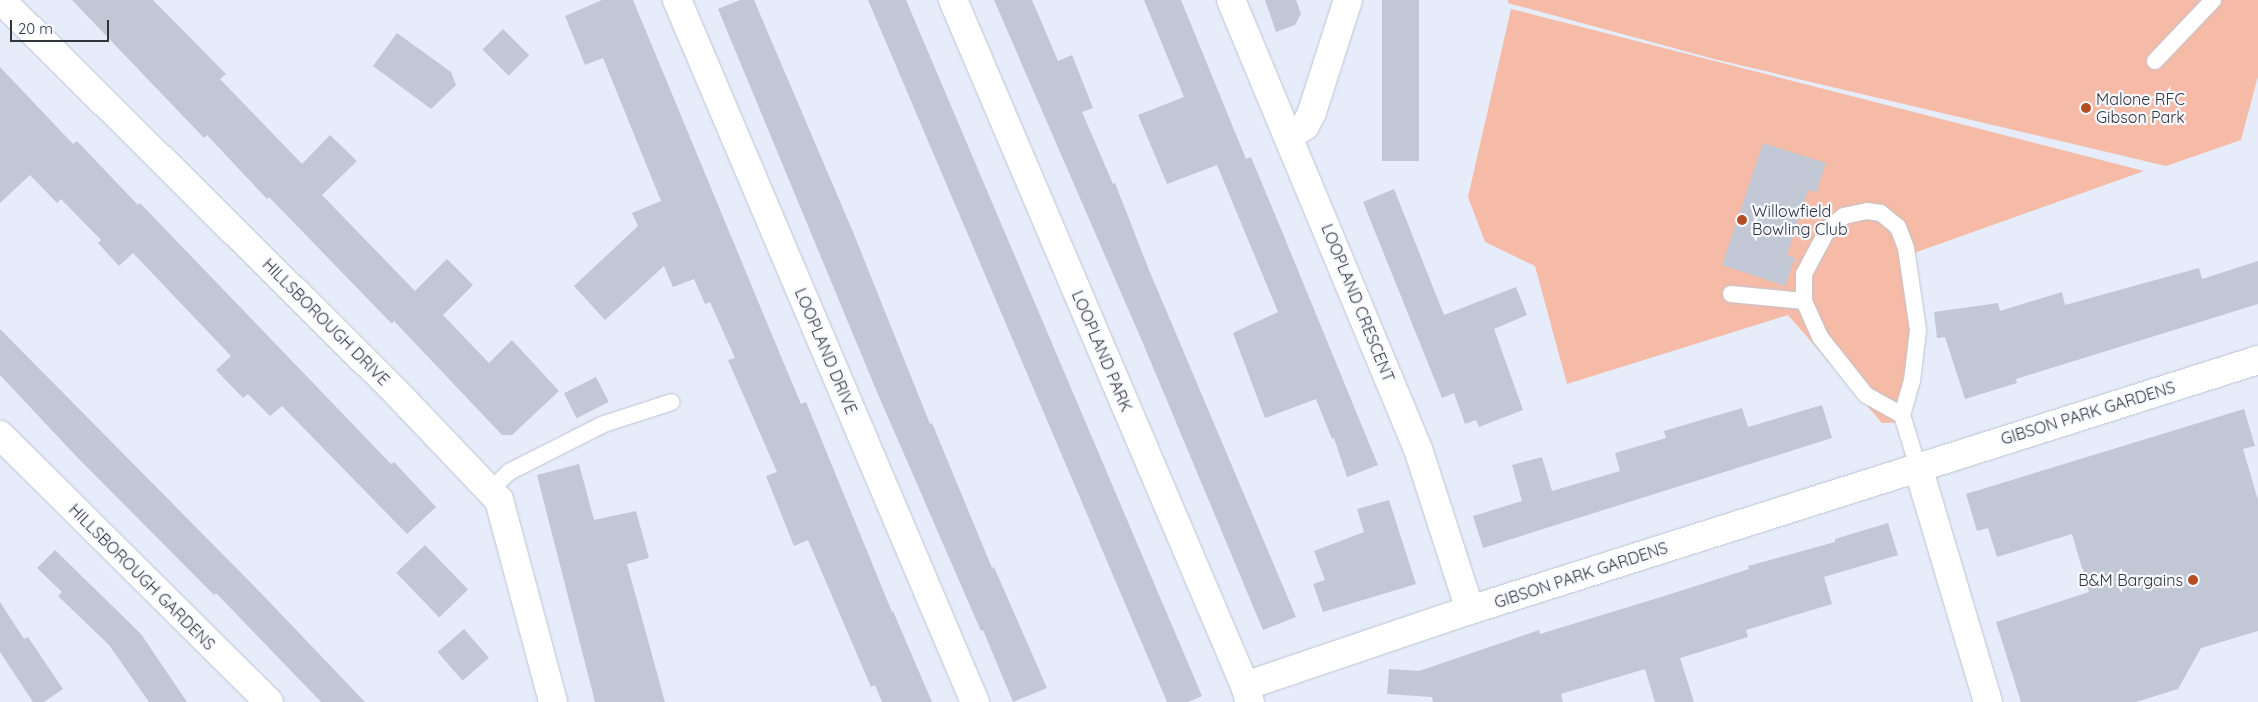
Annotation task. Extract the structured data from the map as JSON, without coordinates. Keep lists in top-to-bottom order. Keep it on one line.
{"streets":{"street":["LOOPLAND CRESCENT","HILLSBOROUGH DRIVE","LOOPLAND DRIVE","LOOPLAND PARK","GIBSON PARK GARDENS","HILLSBOROUGH GARDENS"]},"crossings":[["LOOPLAND CRESCENT","GIBSON PARK GARDENS"],["LOOPLAND PARK","GIBSON PARK GARDENS"]],"places":["Malone RFC Gibson Park","Willowfield Bowling Club","B&M Bargains"],"scale_bar":"20 m"}
